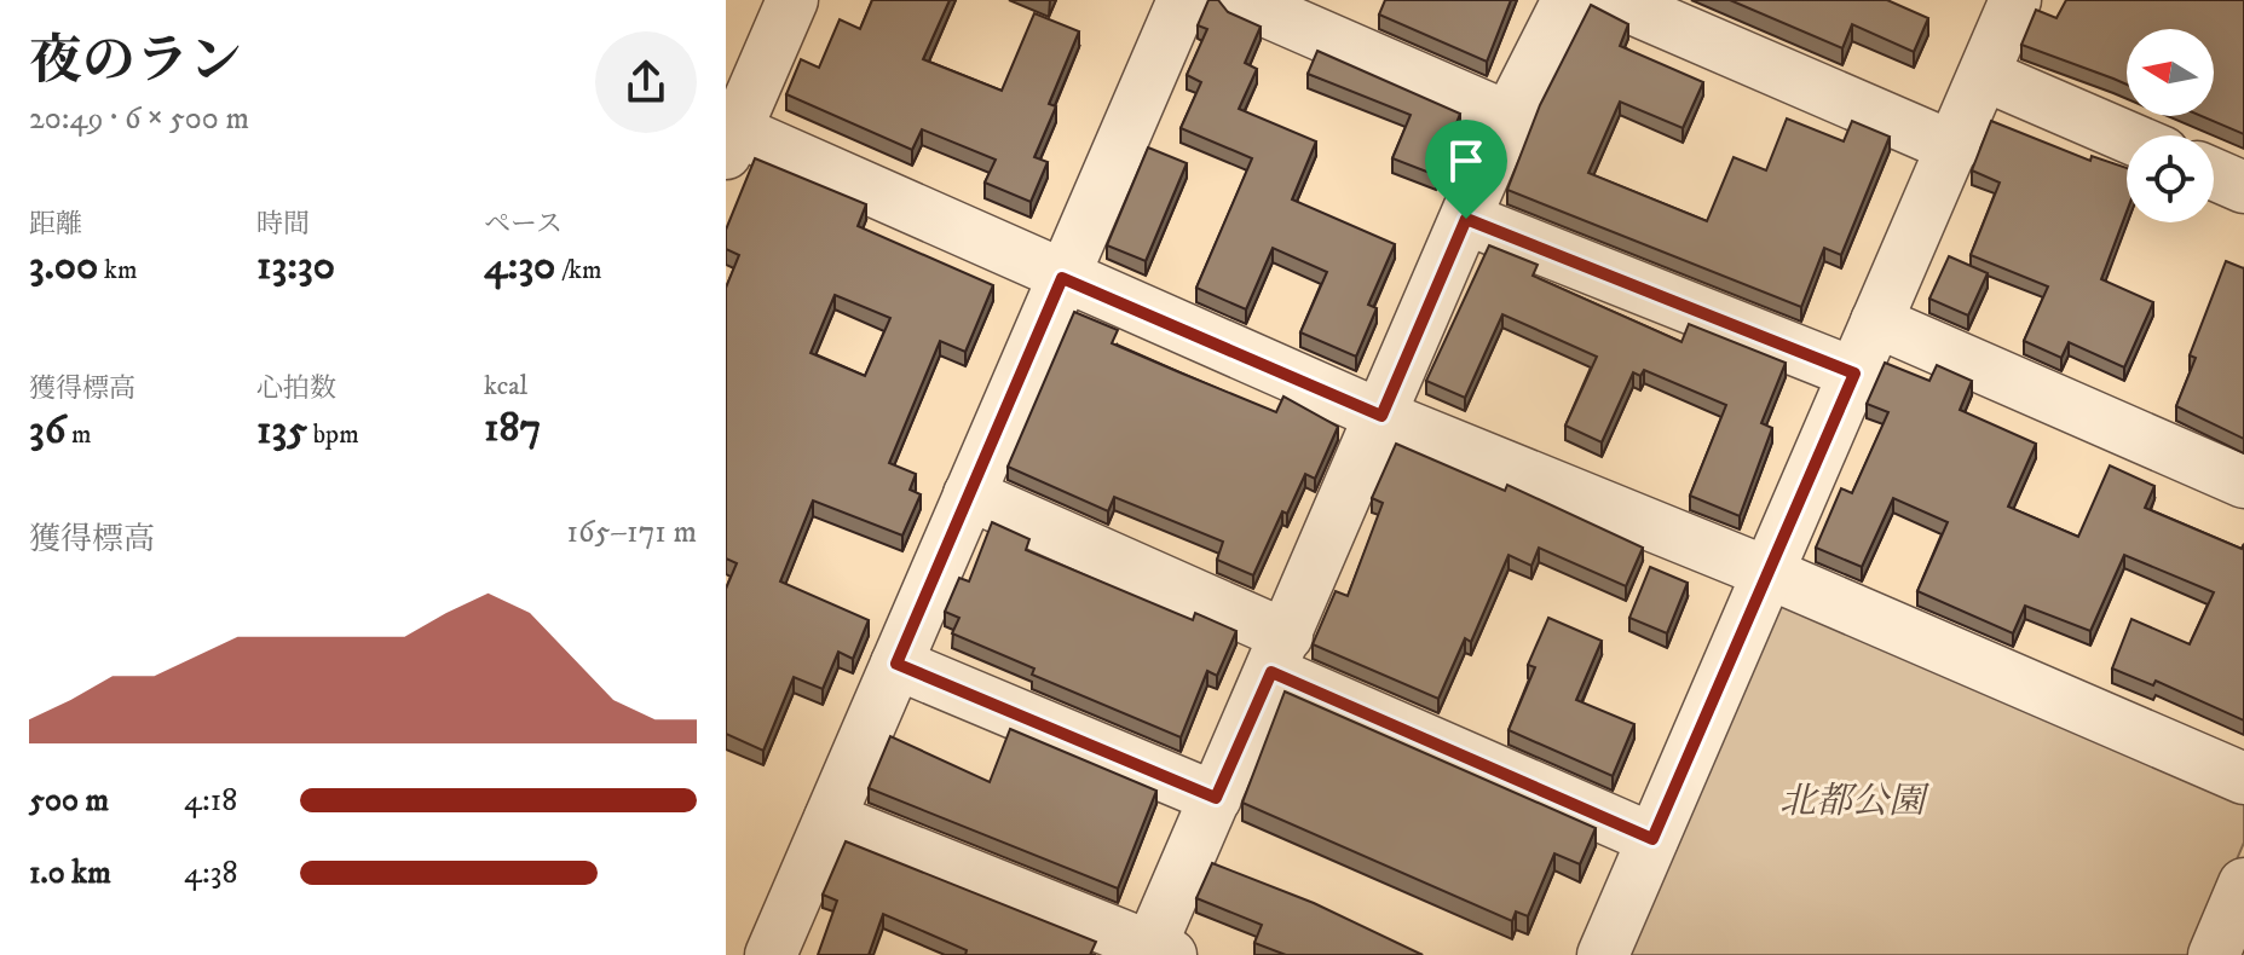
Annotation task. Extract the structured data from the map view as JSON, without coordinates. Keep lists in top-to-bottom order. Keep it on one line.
{"parks":["北都公園"],"north":"left","page":{"heading":["夜のラン","20:49 · 6 × 500 m"],"stats":[["距離","3.00 km"],["時間","13:30"],["ペース","4:30 /km"],["獲得標高","36 m"],["心拍数","135 bpm"],["kcal","187"]],"chart":["獲得標高","165–171 m"],"list":[{"name":"500 m","note":"4:18"},{"name":"1.0 km","note":"4:38"}]}}
